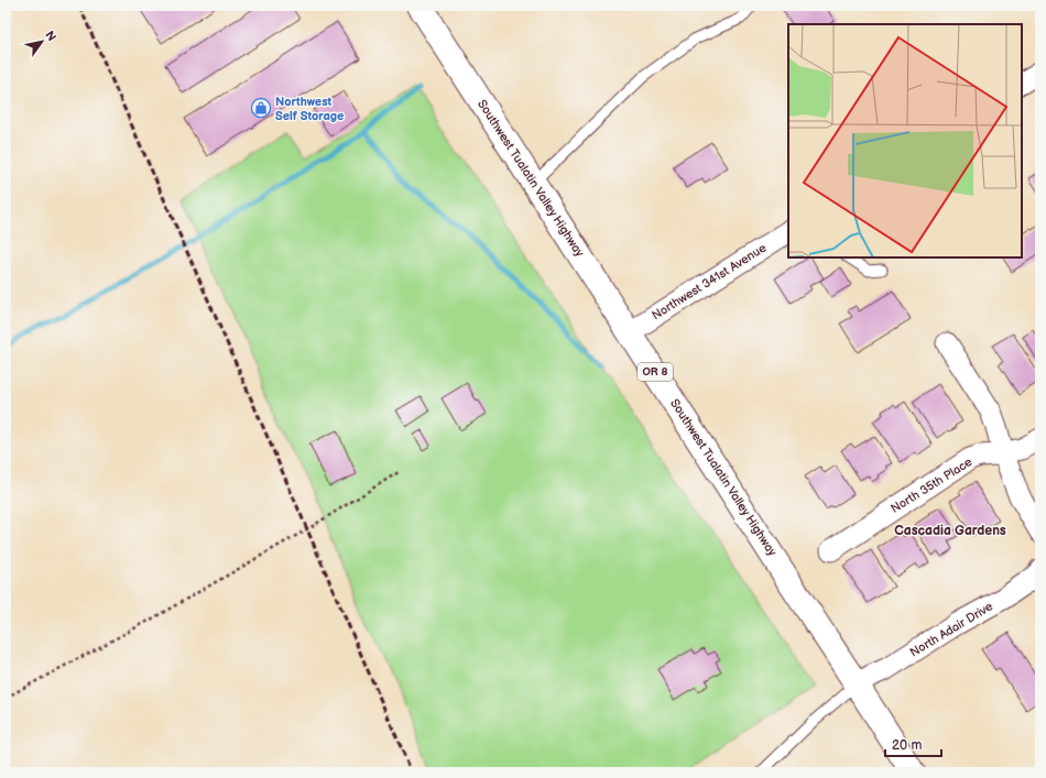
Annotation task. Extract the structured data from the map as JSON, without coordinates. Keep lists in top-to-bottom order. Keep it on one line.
{"streets":{"highway":["Southwest Tualatin Valley Highway","OR 8"],"street":["Northwest 341st Avenue","North 35th Place","North Adair Drive"]},"crossings":[["Southwest Tualatin Valley Highway","Northwest 341st Avenue"],["Southwest Tualatin Valley Highway","North Adair Drive"]],"districts":["Cascadia Gardens"],"places":{"shop":["Northwest Self Storage"]},"scale_bar":"20 m","north":"top right"}
